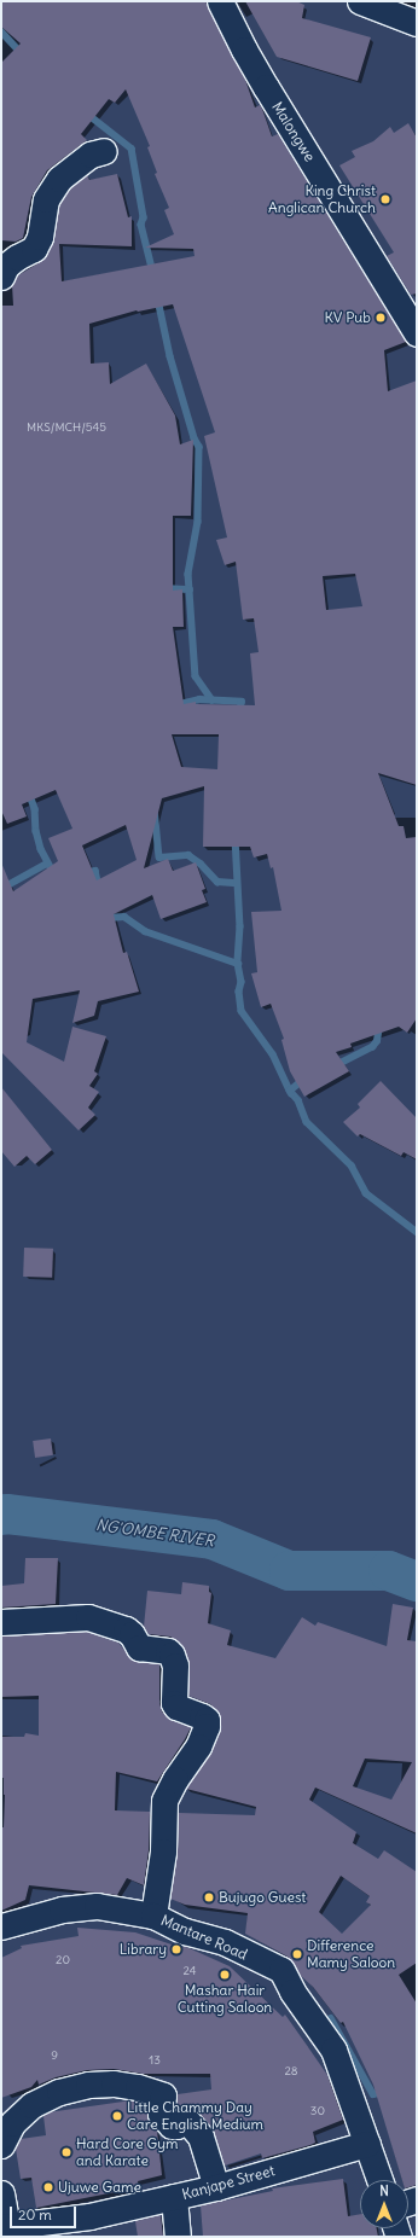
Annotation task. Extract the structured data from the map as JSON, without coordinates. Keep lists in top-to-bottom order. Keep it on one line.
{"streets":{"street":["Malongwe","Mantare Road","Kanjape Street"]},"crossings":[["Mantare Road","Kanjape Street"]],"water":["NG'OMBE RIVER"],"places":["King Christ Anglican Church","KV Pub","Bujugo Guest","Library","Difference Mamy Saloon","Mashar Hair Cutting Saloon","Little Chammy Day Care English Medium","Hard Core Gym and Karate","Ujuwe Game"],"house_numbers":["MKS/MCH/545","20","24","9","13","28","30"],"scale_bar":"20 m","north":"top"}
